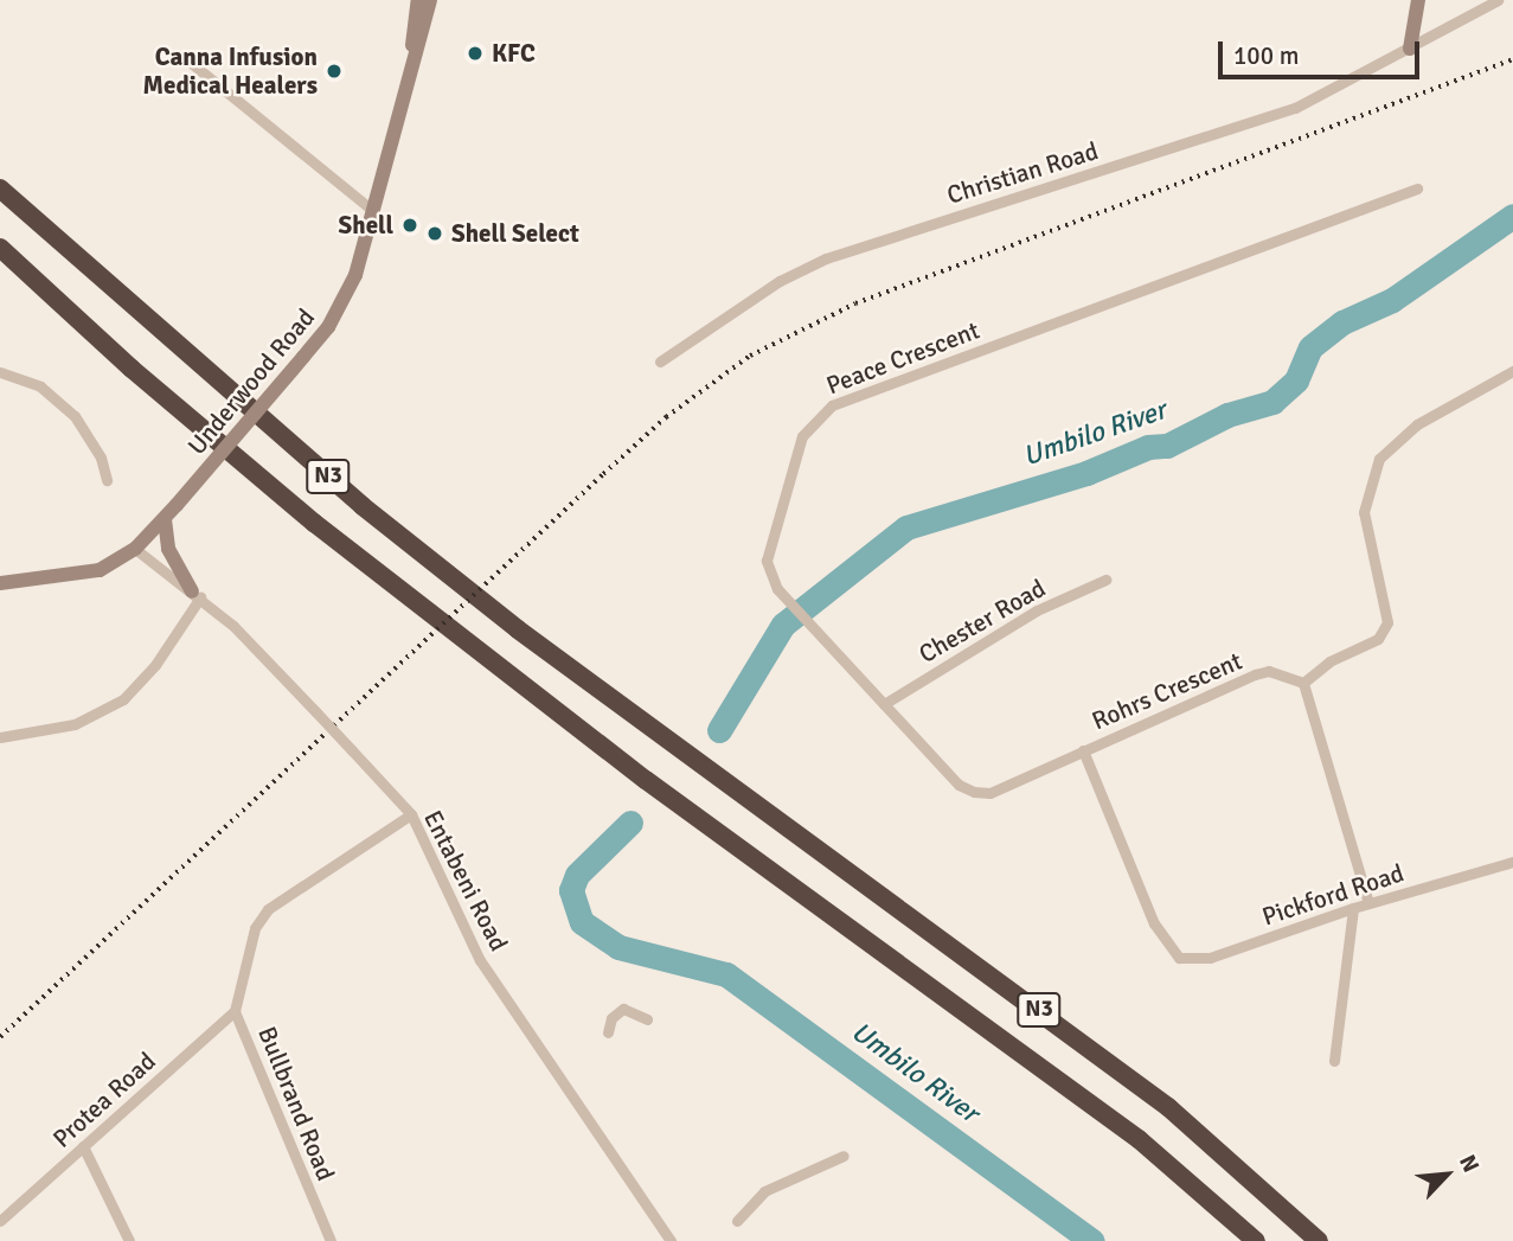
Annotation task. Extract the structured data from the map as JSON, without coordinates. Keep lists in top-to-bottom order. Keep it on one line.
{"streets":{"highway":["N3"],"main road":["Underwood Road"],"street":["Christian Road","Peace Crescent","Chester Road","Rohrs Crescent","Entabeni Road","Pickford Road","Protea Road","Bullbrand Road"]},"crossings":[["Peace Crescent","Chester Road"],["Peace Crescent","Rohrs Crescent"],["Underwood Road","Entabeni Road"],["Rohrs Crescent","Pickford Road"],["Entabeni Road","Bullbrand Road"],["Protea Road","Bullbrand Road"]],"water":["Umbilo River"],"places":["KFC","Canna Infusion Medical Healers","Shell","Shell Select"],"scale_bar":"100 m","north":"top right"}
